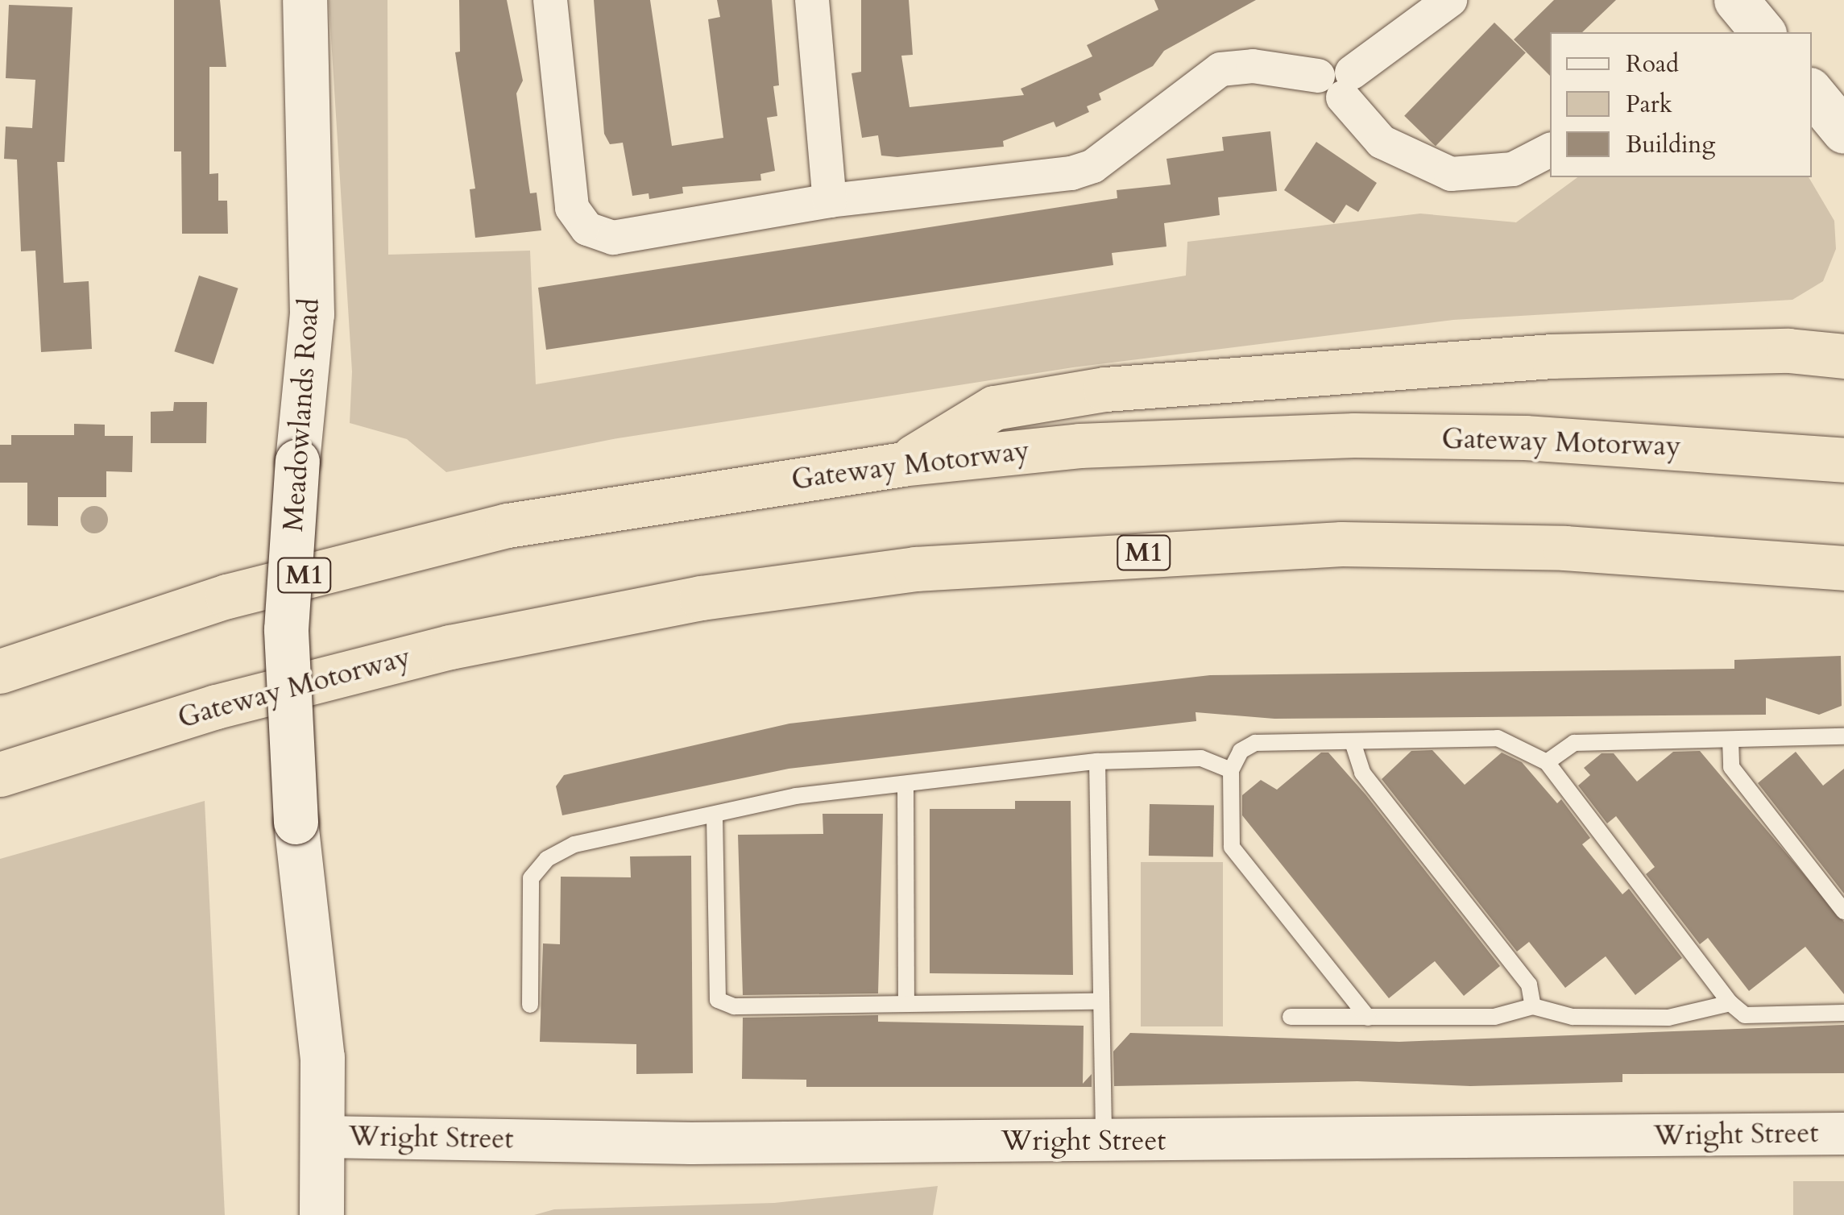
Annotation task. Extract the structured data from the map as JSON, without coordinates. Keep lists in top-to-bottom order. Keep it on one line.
{"streets":{"highway":["Gateway Motorway","M1"],"main road":["Meadowlands Road"],"street":["Wright Street"]},"crossings":[["Meadowlands Road","Wright Street"]],"legend":["Road","Park","Building"]}
